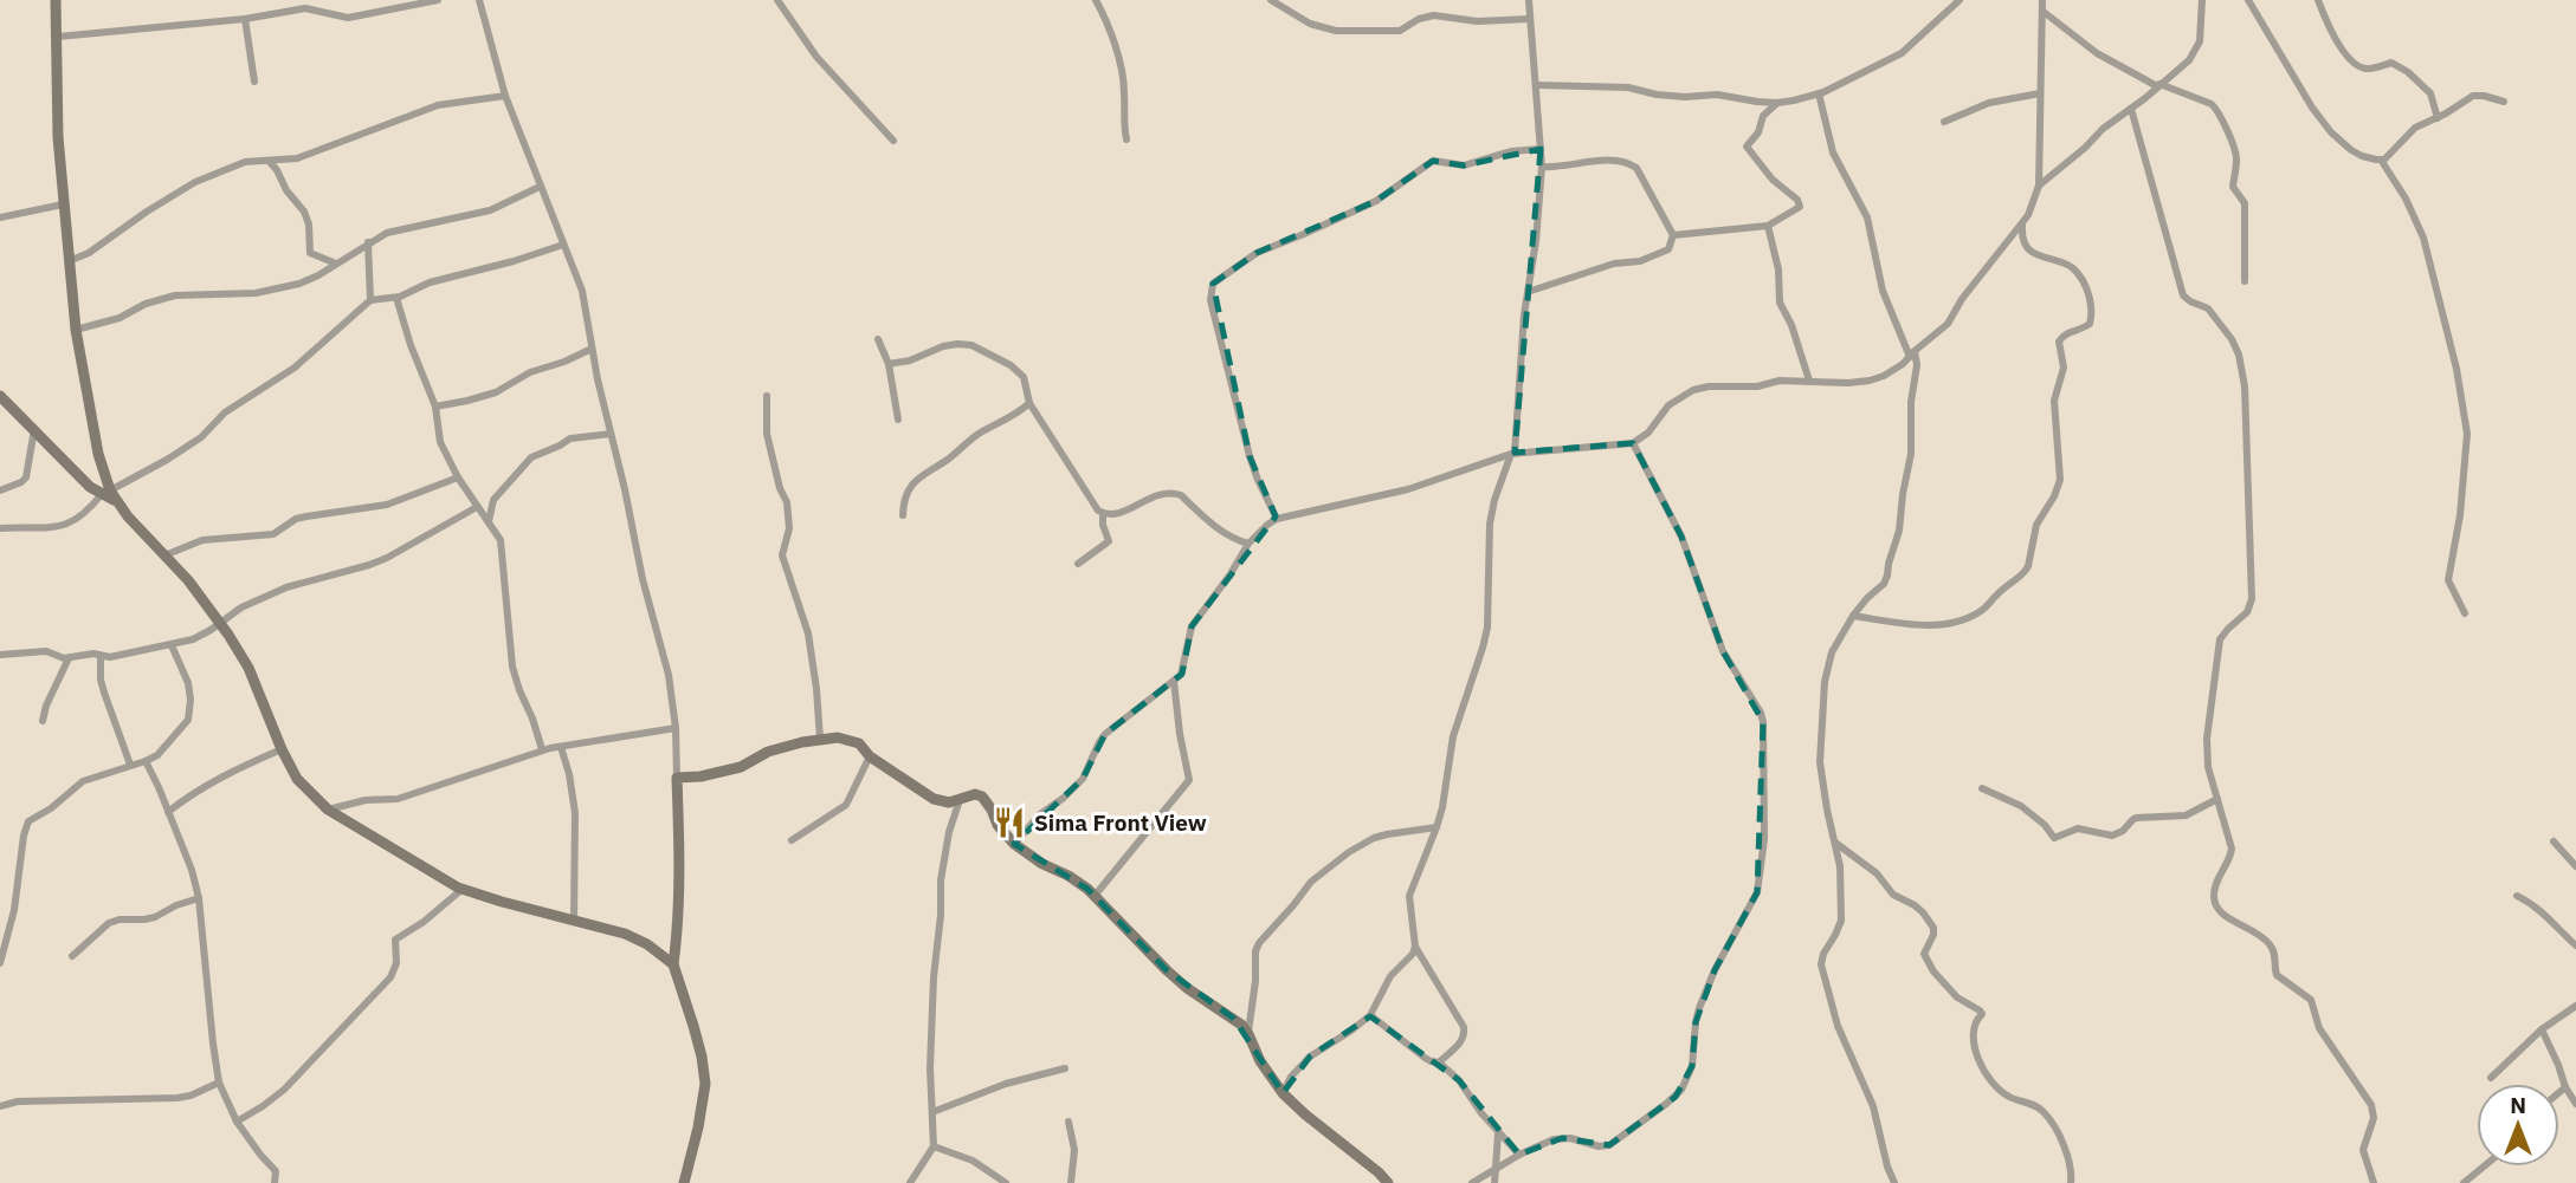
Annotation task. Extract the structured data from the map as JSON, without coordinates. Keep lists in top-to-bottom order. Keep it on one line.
{"places":{"restaurant":["Sima Front View"]},"north":"top"}
